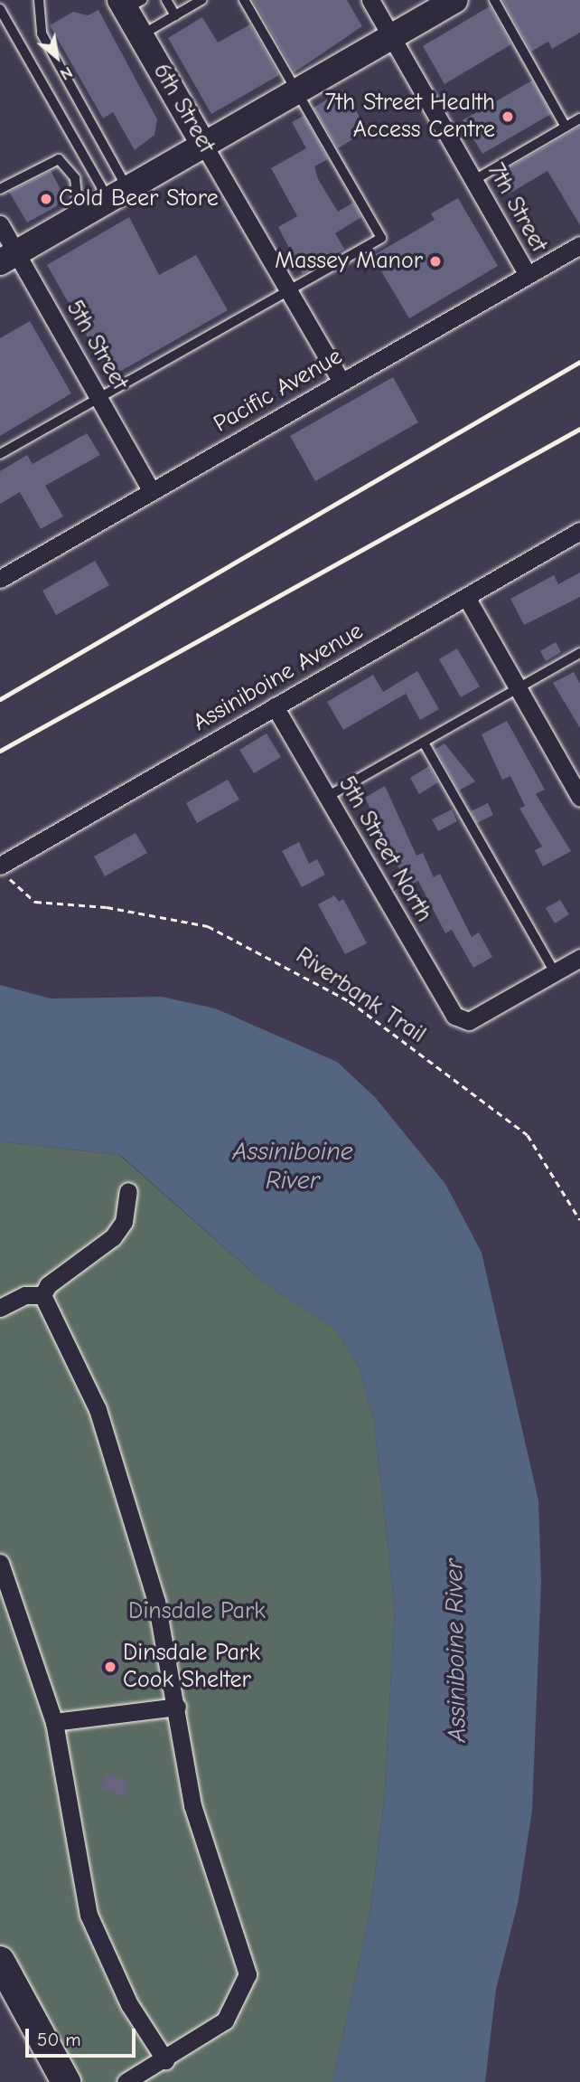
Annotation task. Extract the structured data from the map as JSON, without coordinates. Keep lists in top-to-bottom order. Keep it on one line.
{"streets":{"street":["6th Street","7th Street","5th Street","Pacific Avenue","Assiniboine Avenue","5th Street North"],"path":["Riverbank Trail"]},"crossings":[["6th Street","Pacific Avenue"],["7th Street","Pacific Avenue"],["5th Street","Pacific Avenue"],["Assiniboine Avenue","5th Street North"],["Assiniboine Avenue","Riverbank Trail"]],"water":["Assiniboine River"],"parks":["Dinsdale Park"],"places":["7th Street Health Access Centre","Cold Beer Store","Massey Manor","Dinsdale Park Cook Shelter"],"scale_bar":"50 m","north":"bottom right"}
